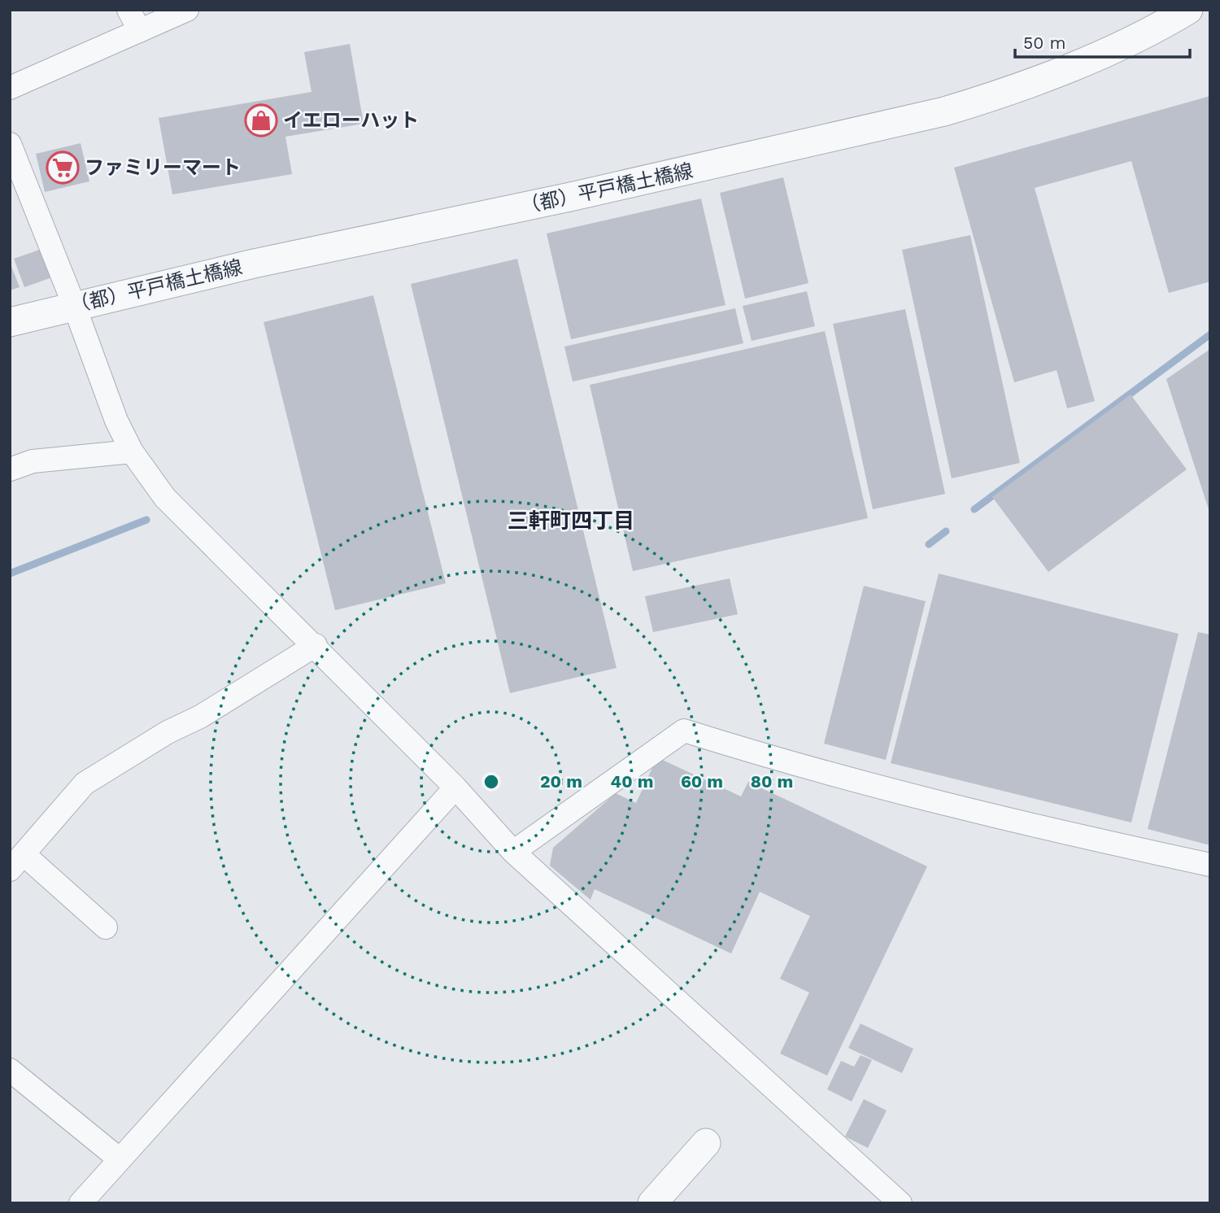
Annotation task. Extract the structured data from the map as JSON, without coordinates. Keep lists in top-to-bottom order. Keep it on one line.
{"streets":{"street":["（都）平戸橋土橋線"]},"districts":["三軒町四丁目"],"places":{"shop":["イエローハット"],"supermarket":["ファミリーマート"]},"scale_bar":"50 m","rings":["20 m","40 m","60 m","80 m"]}
